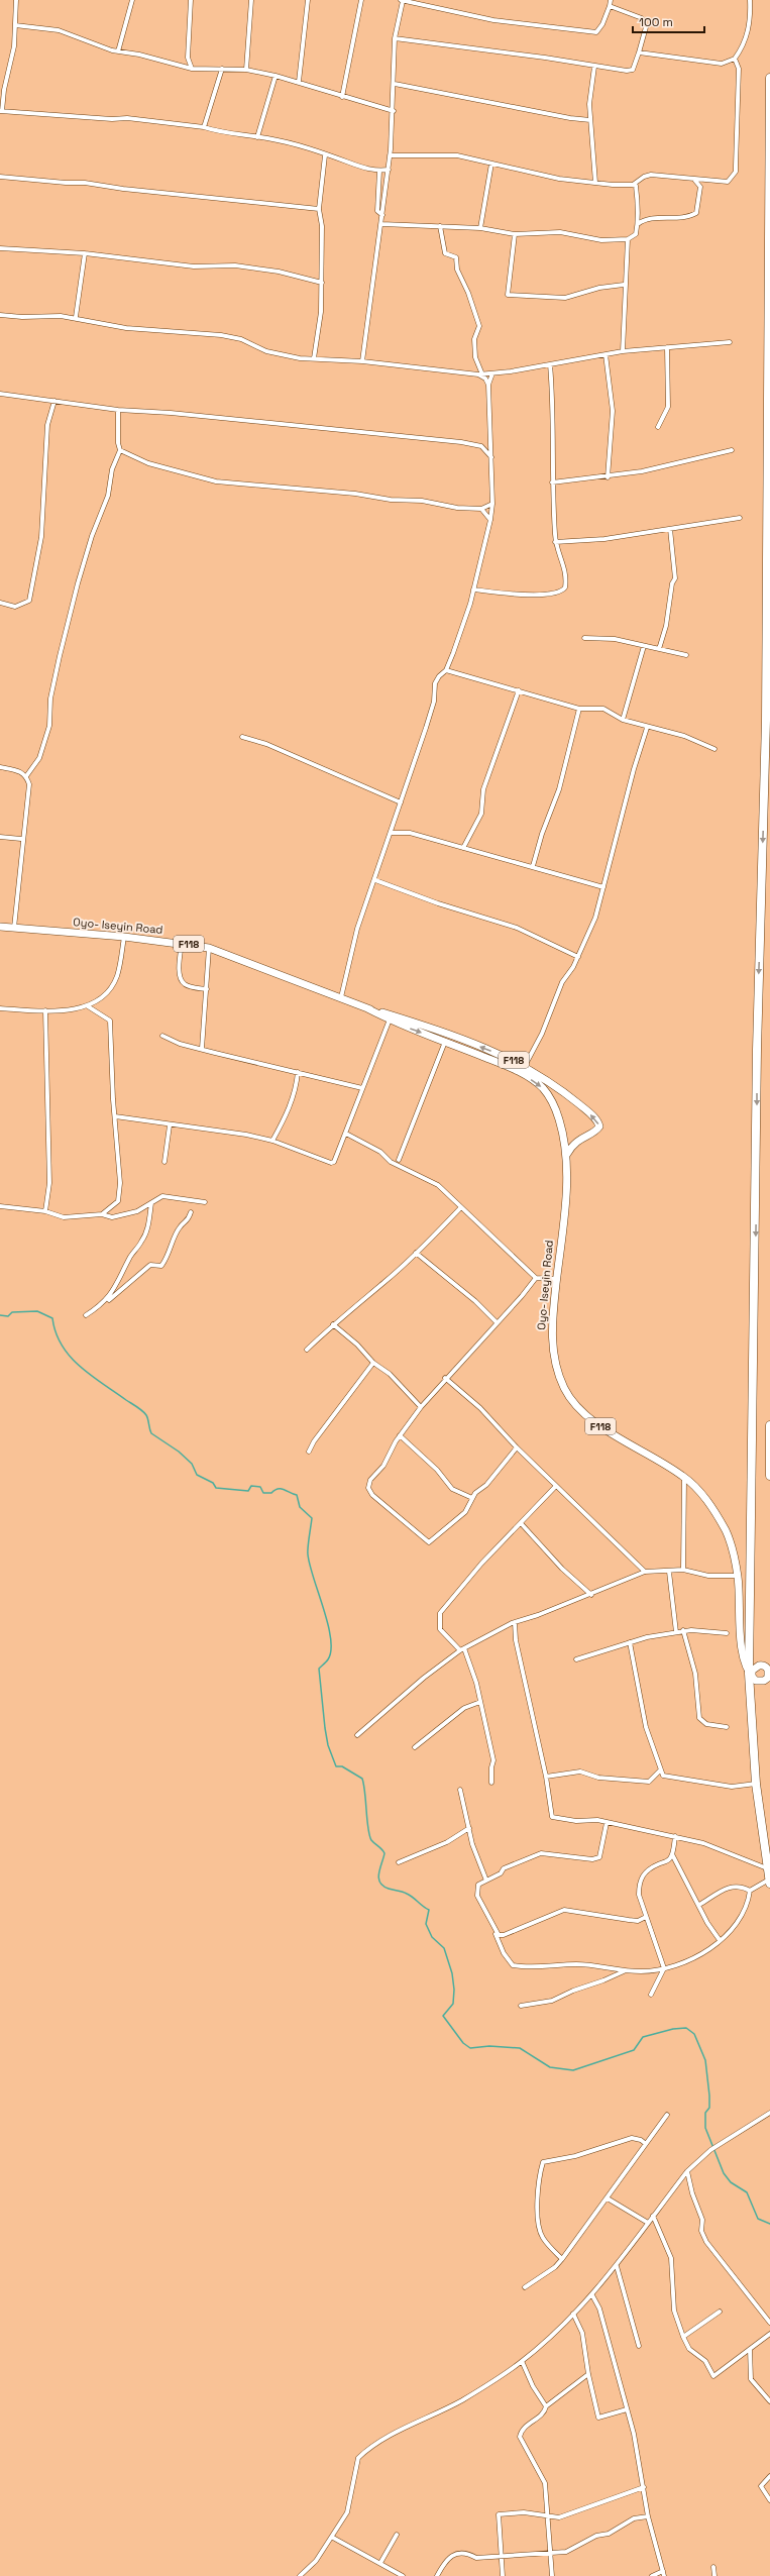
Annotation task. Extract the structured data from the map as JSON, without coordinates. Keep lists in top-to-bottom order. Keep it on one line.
{"streets":{"main road":["Oyo- Iseyin Road","F118"]},"scale_bar":"100 m"}
